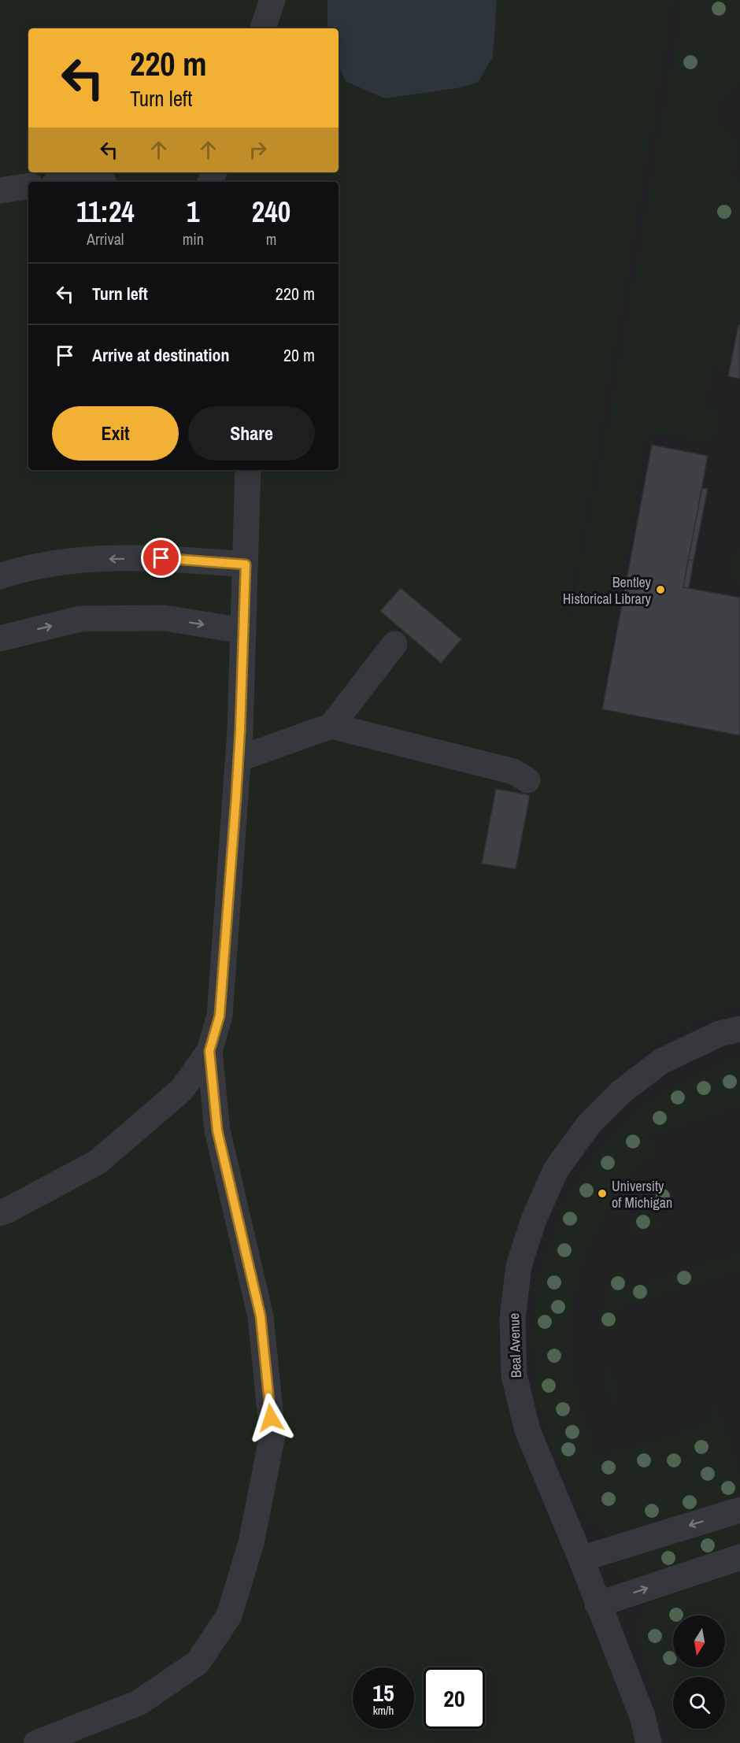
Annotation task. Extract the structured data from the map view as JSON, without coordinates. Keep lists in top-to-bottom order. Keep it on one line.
{"streets":{"street":["Beal Avenue"]},"places":["Bentley Historical Library","University of Michigan"],"north":"bottom","page":{"turn":["220 m","Turn left"],"eta":["11:24","Arrival","1","min","240","m"],"list":[{"name":"Turn left","value":"220 m"},{"name":"Arrive at destination","value":"20 m"}],"buttons":["Exit","Share"],"speed":"15 km/h","limit":"20"}}
